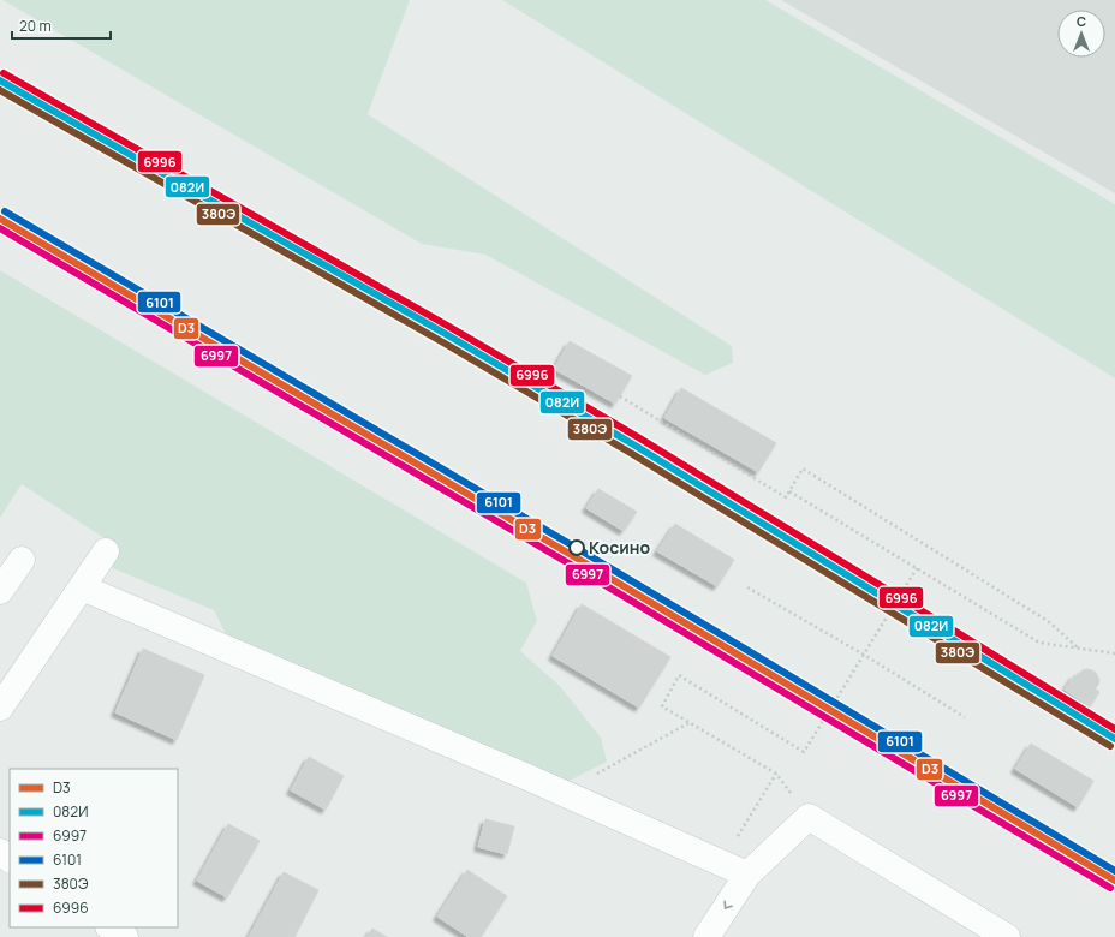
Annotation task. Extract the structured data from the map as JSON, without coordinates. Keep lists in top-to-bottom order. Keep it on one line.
{"places":["Косино"],"lines":["transit line 6996","transit line 082И","transit line 380Э","transit line 6101","transit line D3","transit line 6997"],"legend":["D3","082И","6997","6101","380Э","6996"],"scale_bar":"20 m","north":"top"}
